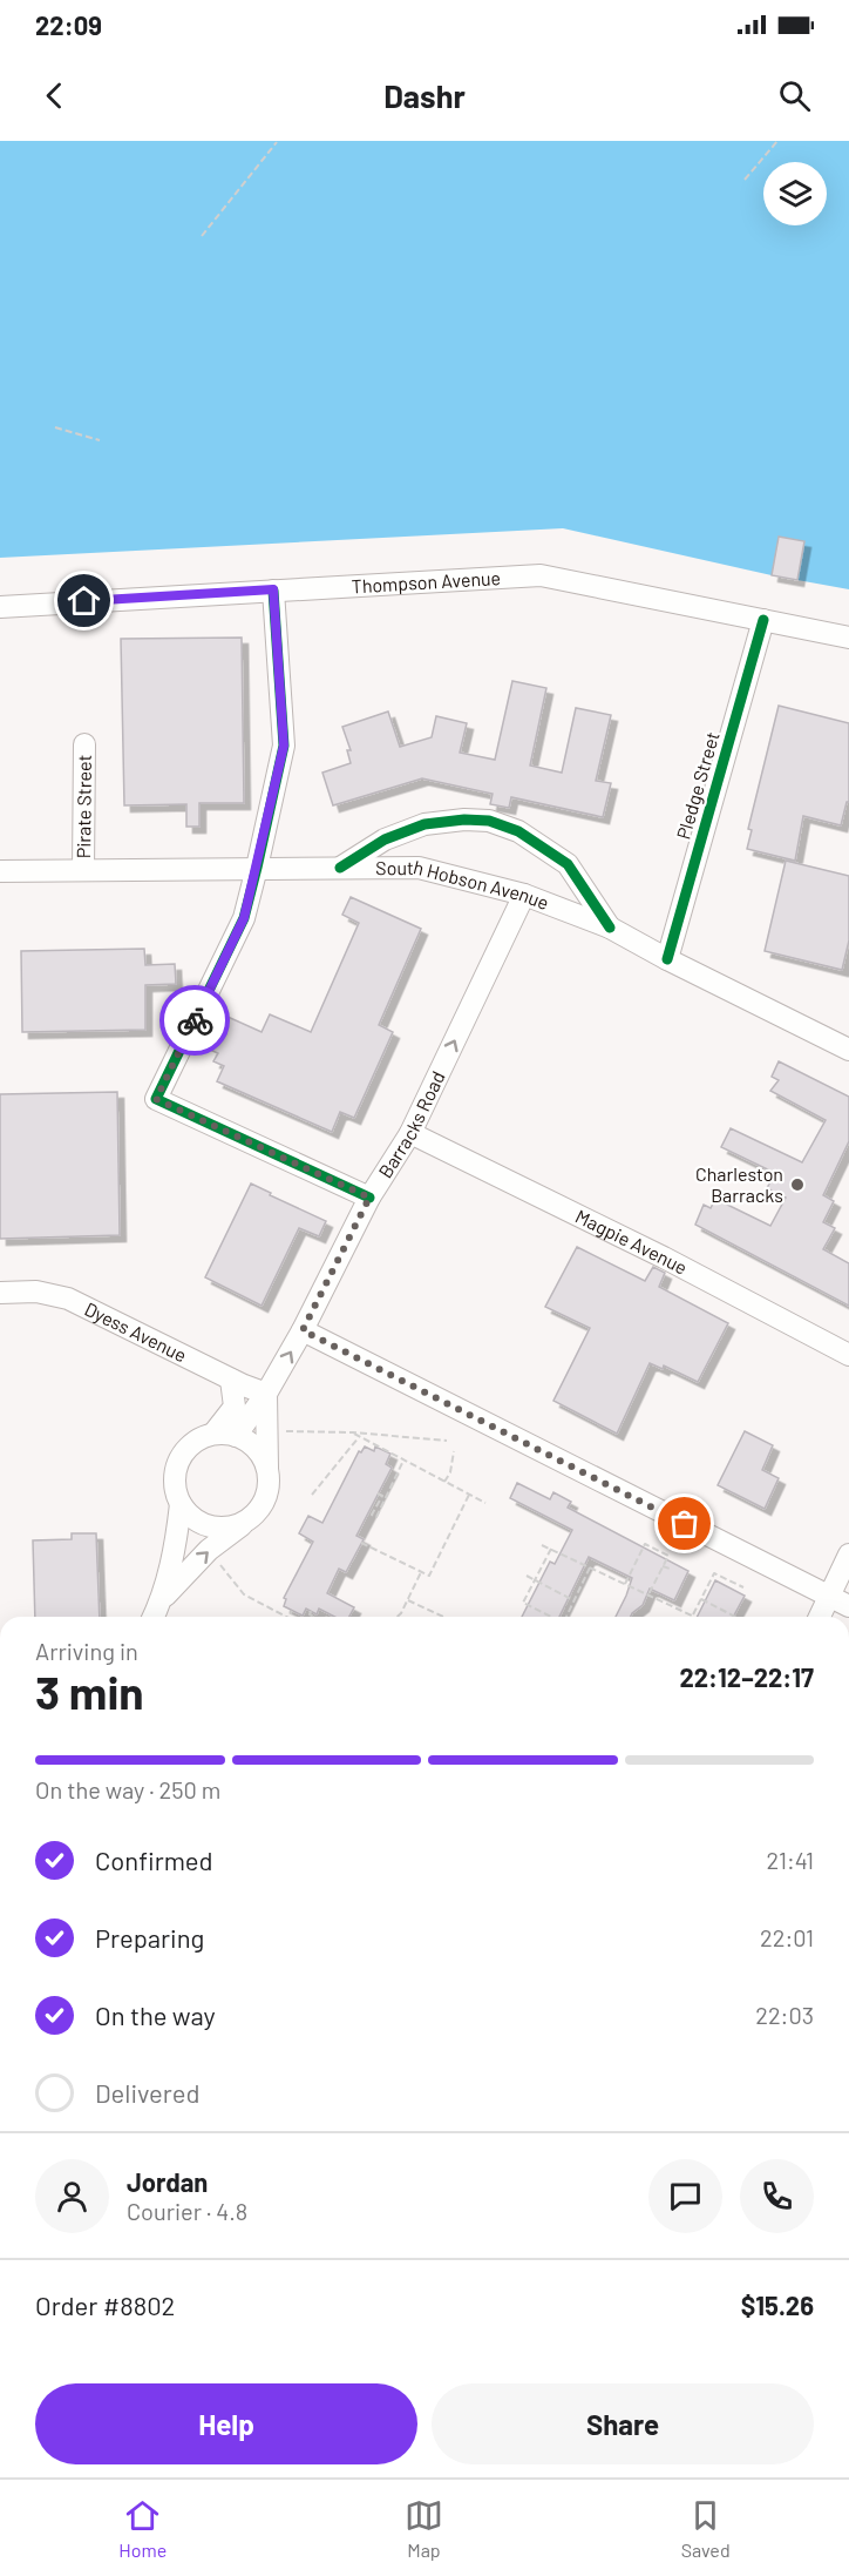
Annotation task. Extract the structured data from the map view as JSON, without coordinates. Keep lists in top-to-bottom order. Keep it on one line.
{"streets":{"street":["Thompson Avenue","Pledge Street","Pirate Street","South Hobson Avenue","Barracks Road","Magpie Avenue","Dyess Avenue"]},"crossings":[["Thompson Avenue","Pledge Street"],["Pledge Street","South Hobson Avenue"],["Pirate Street","South Hobson Avenue"],["South Hobson Avenue","Barracks Road"],["Barracks Road","Magpie Avenue"],["Barracks Road","Dyess Avenue"]],"one_way":["Barracks Road"],"places":["Charleston Barracks"],"page":{"status":"22:09","header":"Dashr","heading":["3 min","Arriving in","22:12–22:17"],"panel":["Jordan","Courier · 4.8","Order #8802","$15.26"],"bar":"On the way · 250 m","list":[["Confirmed","21:41"],["Preparing","22:01"],["On the way","22:03"],"Delivered"],"buttons":["Help","Share"],"tabs":["Home","Map","Saved"]}}
